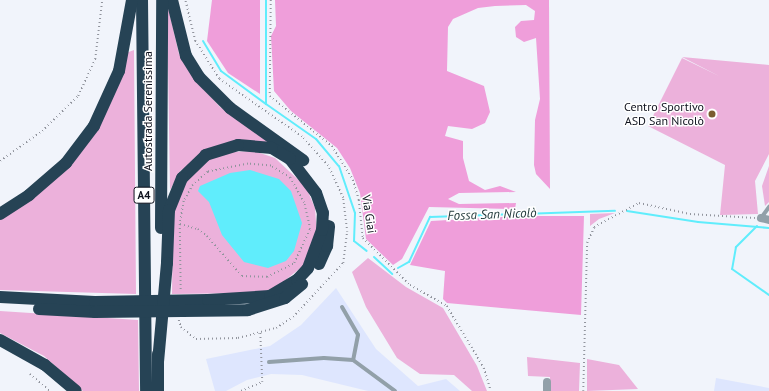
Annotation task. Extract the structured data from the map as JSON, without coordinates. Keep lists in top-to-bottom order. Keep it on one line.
{"streets":{"highway":["Autostrada Serenissima","A4"],"path":["Via Giai"]},"water":["Fossa San Nicolò"],"places":["Centro Sportivo ASD San Nicolò"]}
